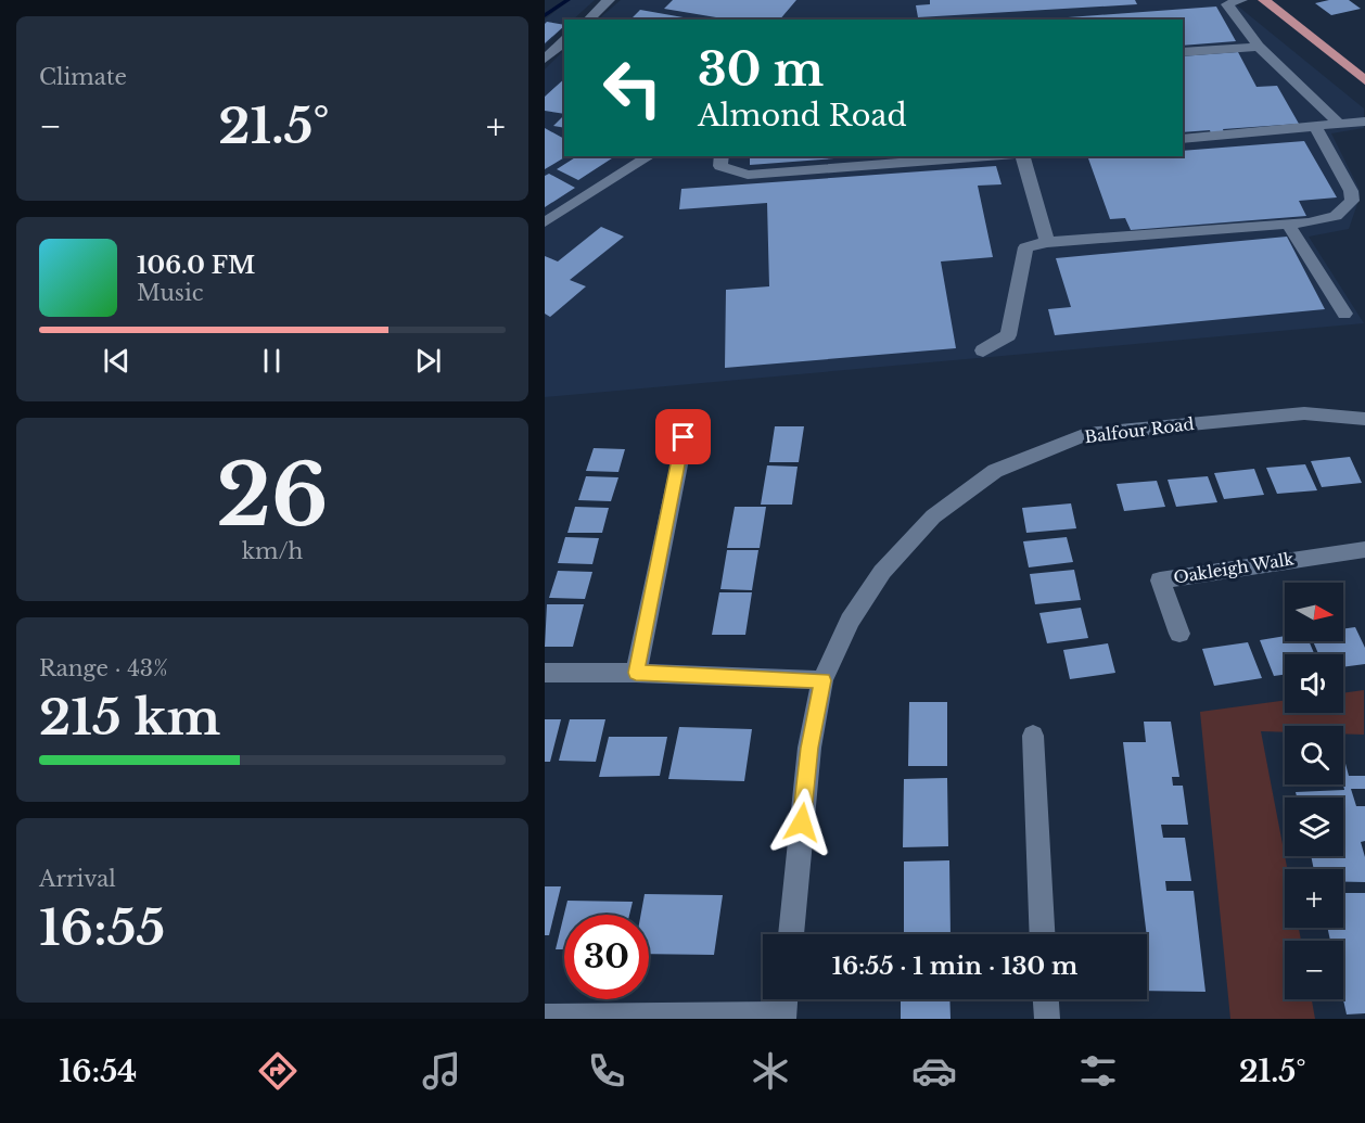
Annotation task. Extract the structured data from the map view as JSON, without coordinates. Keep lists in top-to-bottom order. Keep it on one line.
{"streets":{"street":["Balfour Road","Oakleigh Walk"]},"north":"right","page":{"tile":["Climate",["26","km/h"],["Range · 43%","215 km"],["Arrival","16:55"]],"turn":["30 m","Almond Road"],"heat":["−","21.5°","+"],"song":["106.0 FM","Music"],"map_buttons":["+","−"],"limit":"30","trip":"16:55 · 1 min · 130 m","tabs":["16:54","21.5°"]}}
